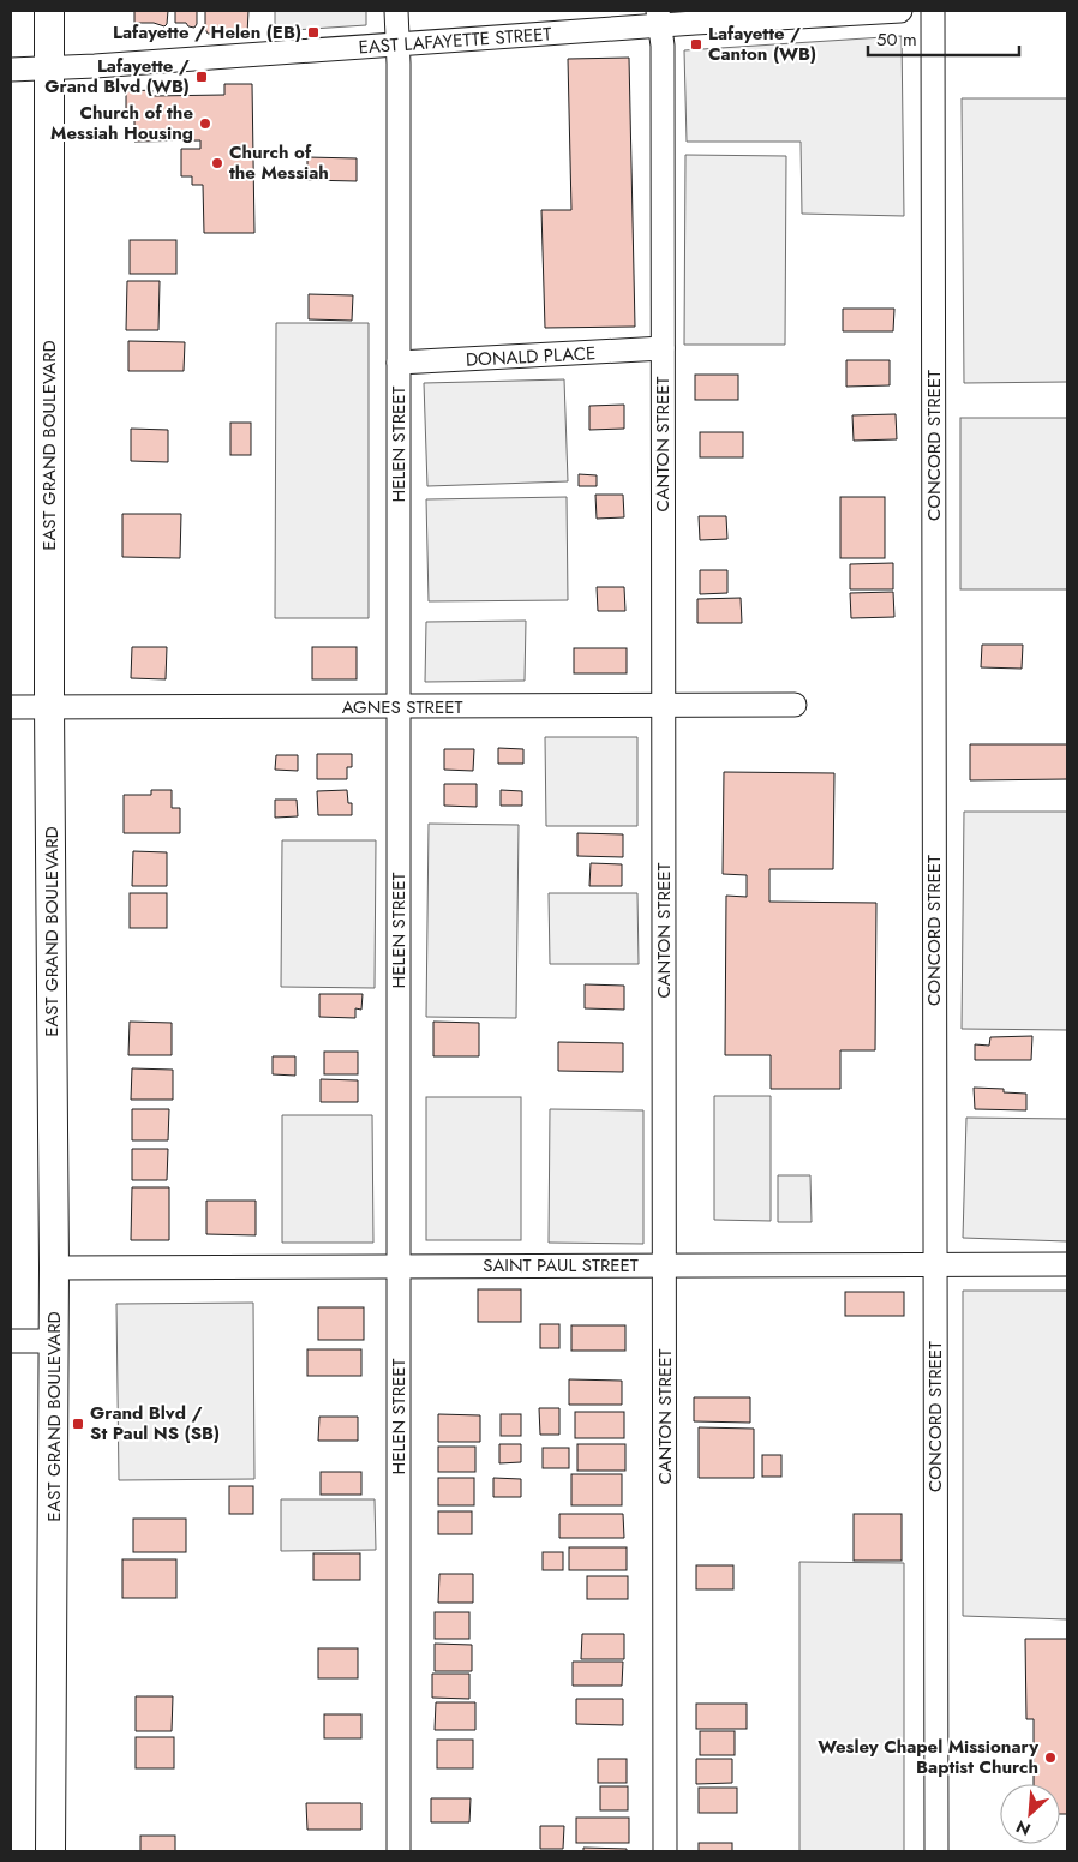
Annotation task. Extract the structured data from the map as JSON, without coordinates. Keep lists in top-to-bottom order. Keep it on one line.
{"streets":{"main road":["EAST GRAND BOULEVARD"],"street":["EAST LAFAYETTE STREET","DONALD PLACE","HELEN STREET","CANTON STREET","CONCORD STREET","AGNES STREET","SAINT PAUL STREET"]},"crossings":[["EAST LAFAYETTE STREET","HELEN STREET"],["EAST LAFAYETTE STREET","CANTON STREET"],["EAST LAFAYETTE STREET","EAST GRAND BOULEVARD"],["DONALD PLACE","HELEN STREET"],["DONALD PLACE","CANTON STREET"],["HELEN STREET","AGNES STREET"],["HELEN STREET","SAINT PAUL STREET"],["CANTON STREET","AGNES STREET"],["CANTON STREET","SAINT PAUL STREET"],["EAST GRAND BOULEVARD","AGNES STREET"],["EAST GRAND BOULEVARD","SAINT PAUL STREET"],["CONCORD STREET","SAINT PAUL STREET"]],"places":{"transit":["Lafayette / Helen (EB)","Lafayette / Canton (WB)","Lafayette / Grand Blvd (WB)","Grand Blvd / St Paul NS (SB)"],"other":["Church of the Messiah Housing","Church of the Messiah","Wesley Chapel Missionary Baptist Church"]},"scale_bar":"50 m","north":"bottom left"}
